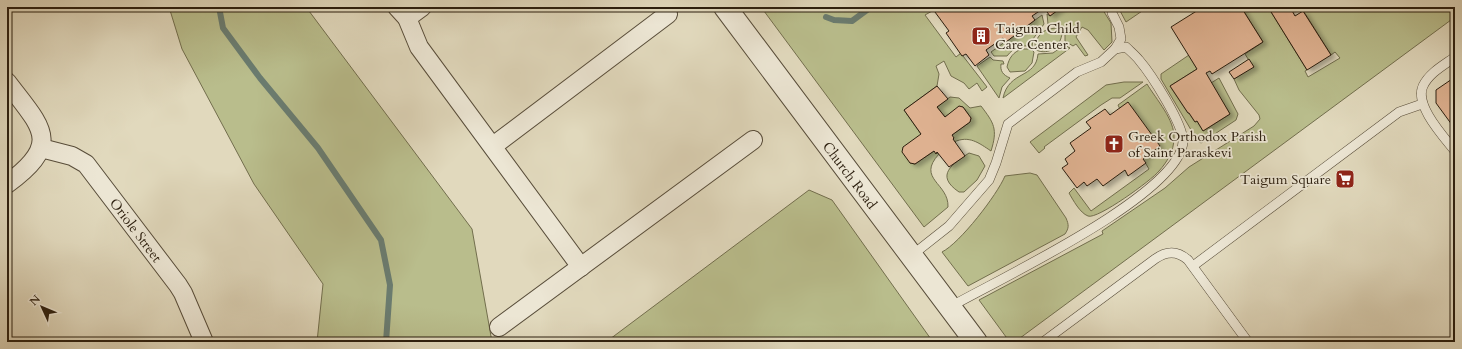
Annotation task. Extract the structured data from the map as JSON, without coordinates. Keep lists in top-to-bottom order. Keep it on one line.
{"streets":{"street":["Church Road","Oriole Street"]},"places":{"building":["Taigum Child Care Center"],"church":["Greek Orthodox Parish of Saint Paraskevi"],"supermarket":["Taigum Square"]},"north":"top left"}
